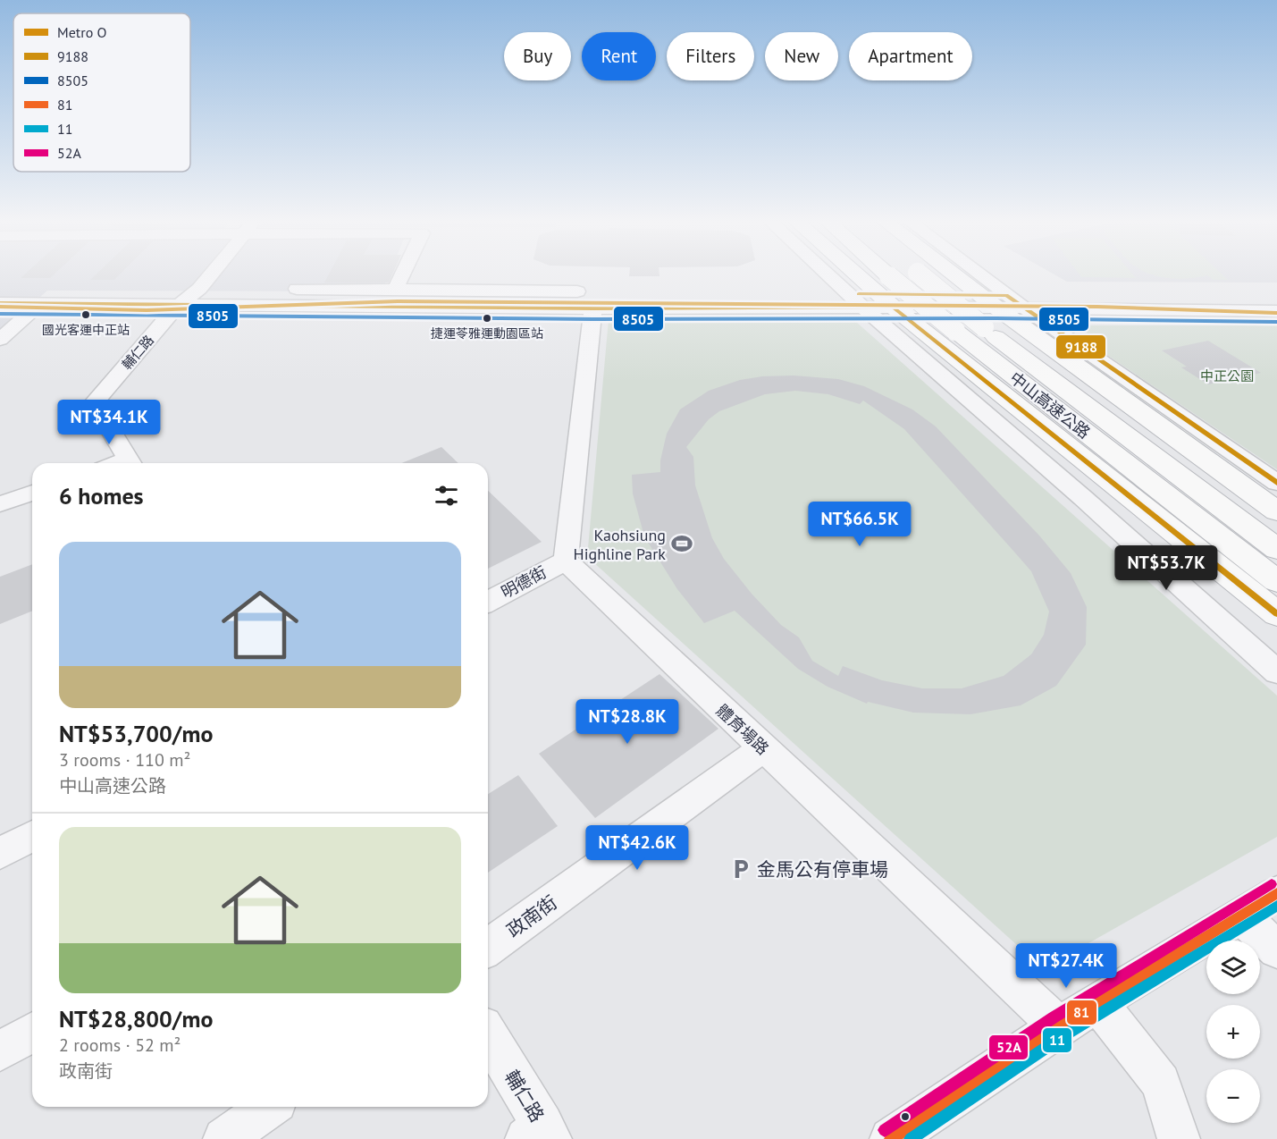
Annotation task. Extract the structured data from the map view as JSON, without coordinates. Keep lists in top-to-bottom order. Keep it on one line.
{"streets":{"highway":["中山高速公路"],"street":["輔仁路","明德街","體育場路","政南街"]},"crossings":[["明德街","體育場路"],["體育場路","政南街"]],"parks":["中正公園"],"places":{"other":["國光客運中正站","捷運苓雅運動園區站"],"sports":["Kaohsiung Highline Park"],"parking":["金馬公有停車場"]},"lines":["transit line 9188","metro line O","transit line 8505","transit line 52A","transit line 81","transit line 11"],"legend":["Metro O","9188","8505","81","11","52A"],"page":{"chip":["Buy","Rent","Filters","New","Apartment"],"price":["NT$34.1K","NT$66.5K","NT$53.7K","NT$28.8K","NT$42.6K","NT$27.4K"],"heading":"6 homes","list":[{"name":"NT$53,700/mo","note":"3 rooms · 110 m² · 中山高速公路"},{"name":"NT$28,800/mo","note":"2 rooms · 52 m² · 政南街"}],"map_buttons":["+","−"]}}
